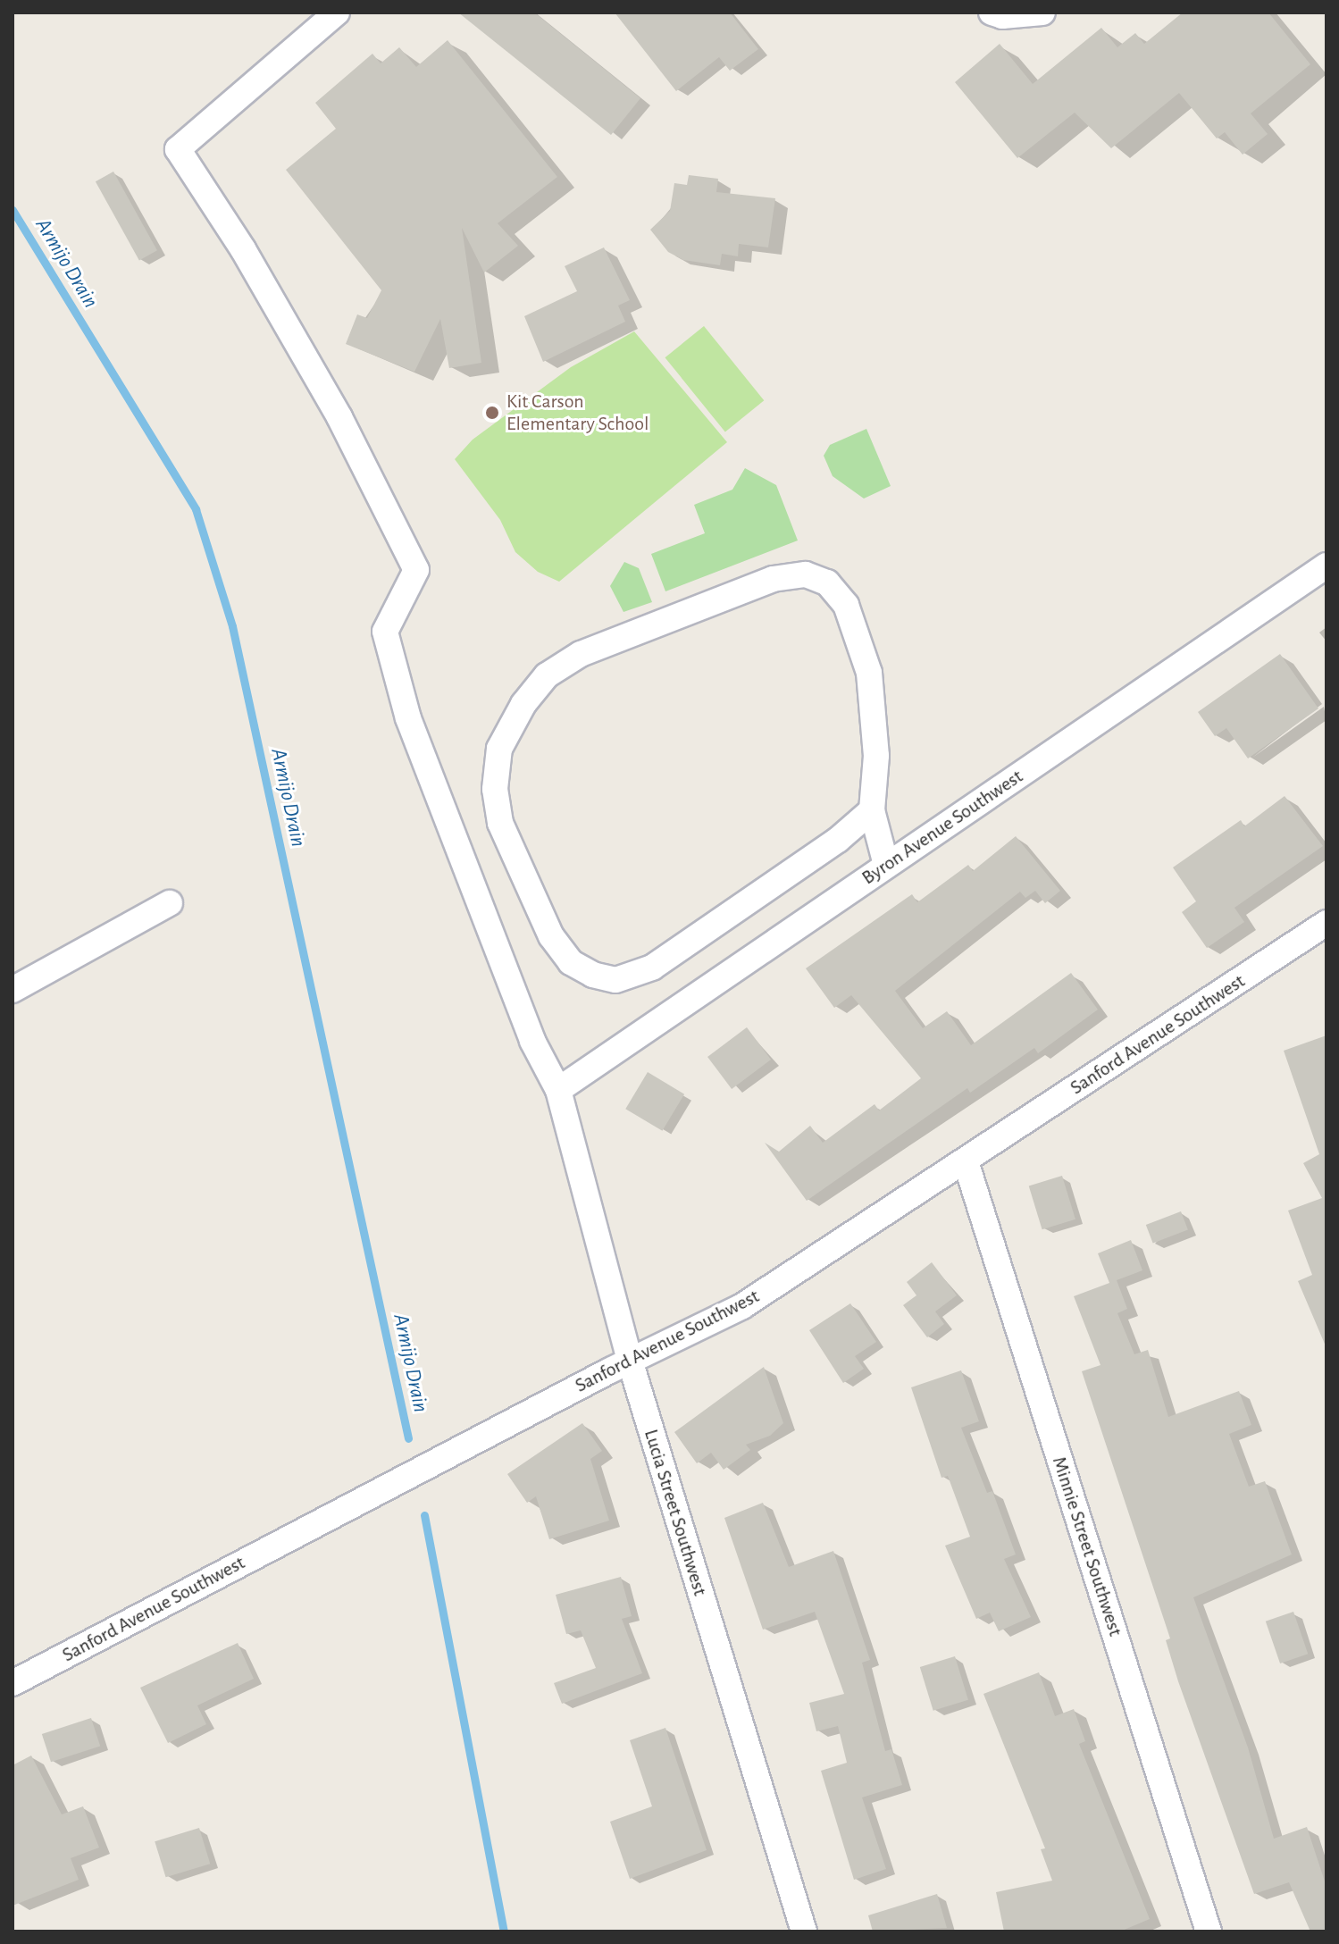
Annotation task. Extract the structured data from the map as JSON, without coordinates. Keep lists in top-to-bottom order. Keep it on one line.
{"streets":{"street":["Byron Avenue Southwest","Sanford Avenue Southwest","Lucia Street Southwest","Minnie Street Southwest"]},"crossings":[["Byron Avenue Southwest","Lucia Street Southwest"],["Sanford Avenue Southwest","Lucia Street Southwest"],["Sanford Avenue Southwest","Minnie Street Southwest"]],"water":["Armijo Drain"],"places":["Kit Carson Elementary School"]}
